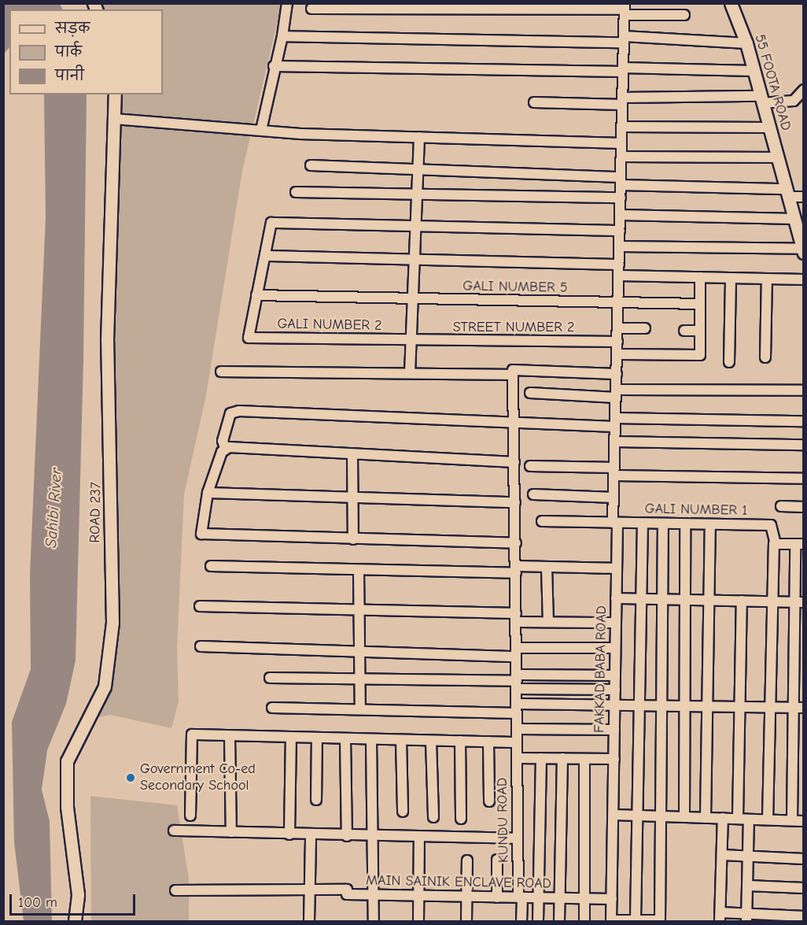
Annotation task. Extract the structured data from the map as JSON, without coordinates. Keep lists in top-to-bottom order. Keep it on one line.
{"streets":{"street":["55 FOOTA ROAD","GALI NUMBER 5","GALI NUMBER 2","STREET NUMBER 2","GALI NUMBER 1","ROAD 237","FAKKAD BABA ROAD","KUNDU ROAD","MAIN SAINIK ENCLAVE ROAD"]},"crossings":[["GALI NUMBER 5","GALI NUMBER 2"],["GALI NUMBER 5","FAKKAD BABA ROAD"],["GALI NUMBER 2","STREET NUMBER 2"],["STREET NUMBER 2","FAKKAD BABA ROAD"],["GALI NUMBER 1","FAKKAD BABA ROAD"],["FAKKAD BABA ROAD","MAIN SAINIK ENCLAVE ROAD"],["KUNDU ROAD","MAIN SAINIK ENCLAVE ROAD"]],"water":["Sahibi River"],"places":["Government Co-ed Secondary School"],"legend":["सड़क","पार्क","पानी"],"scale_bar":"100 m"}
